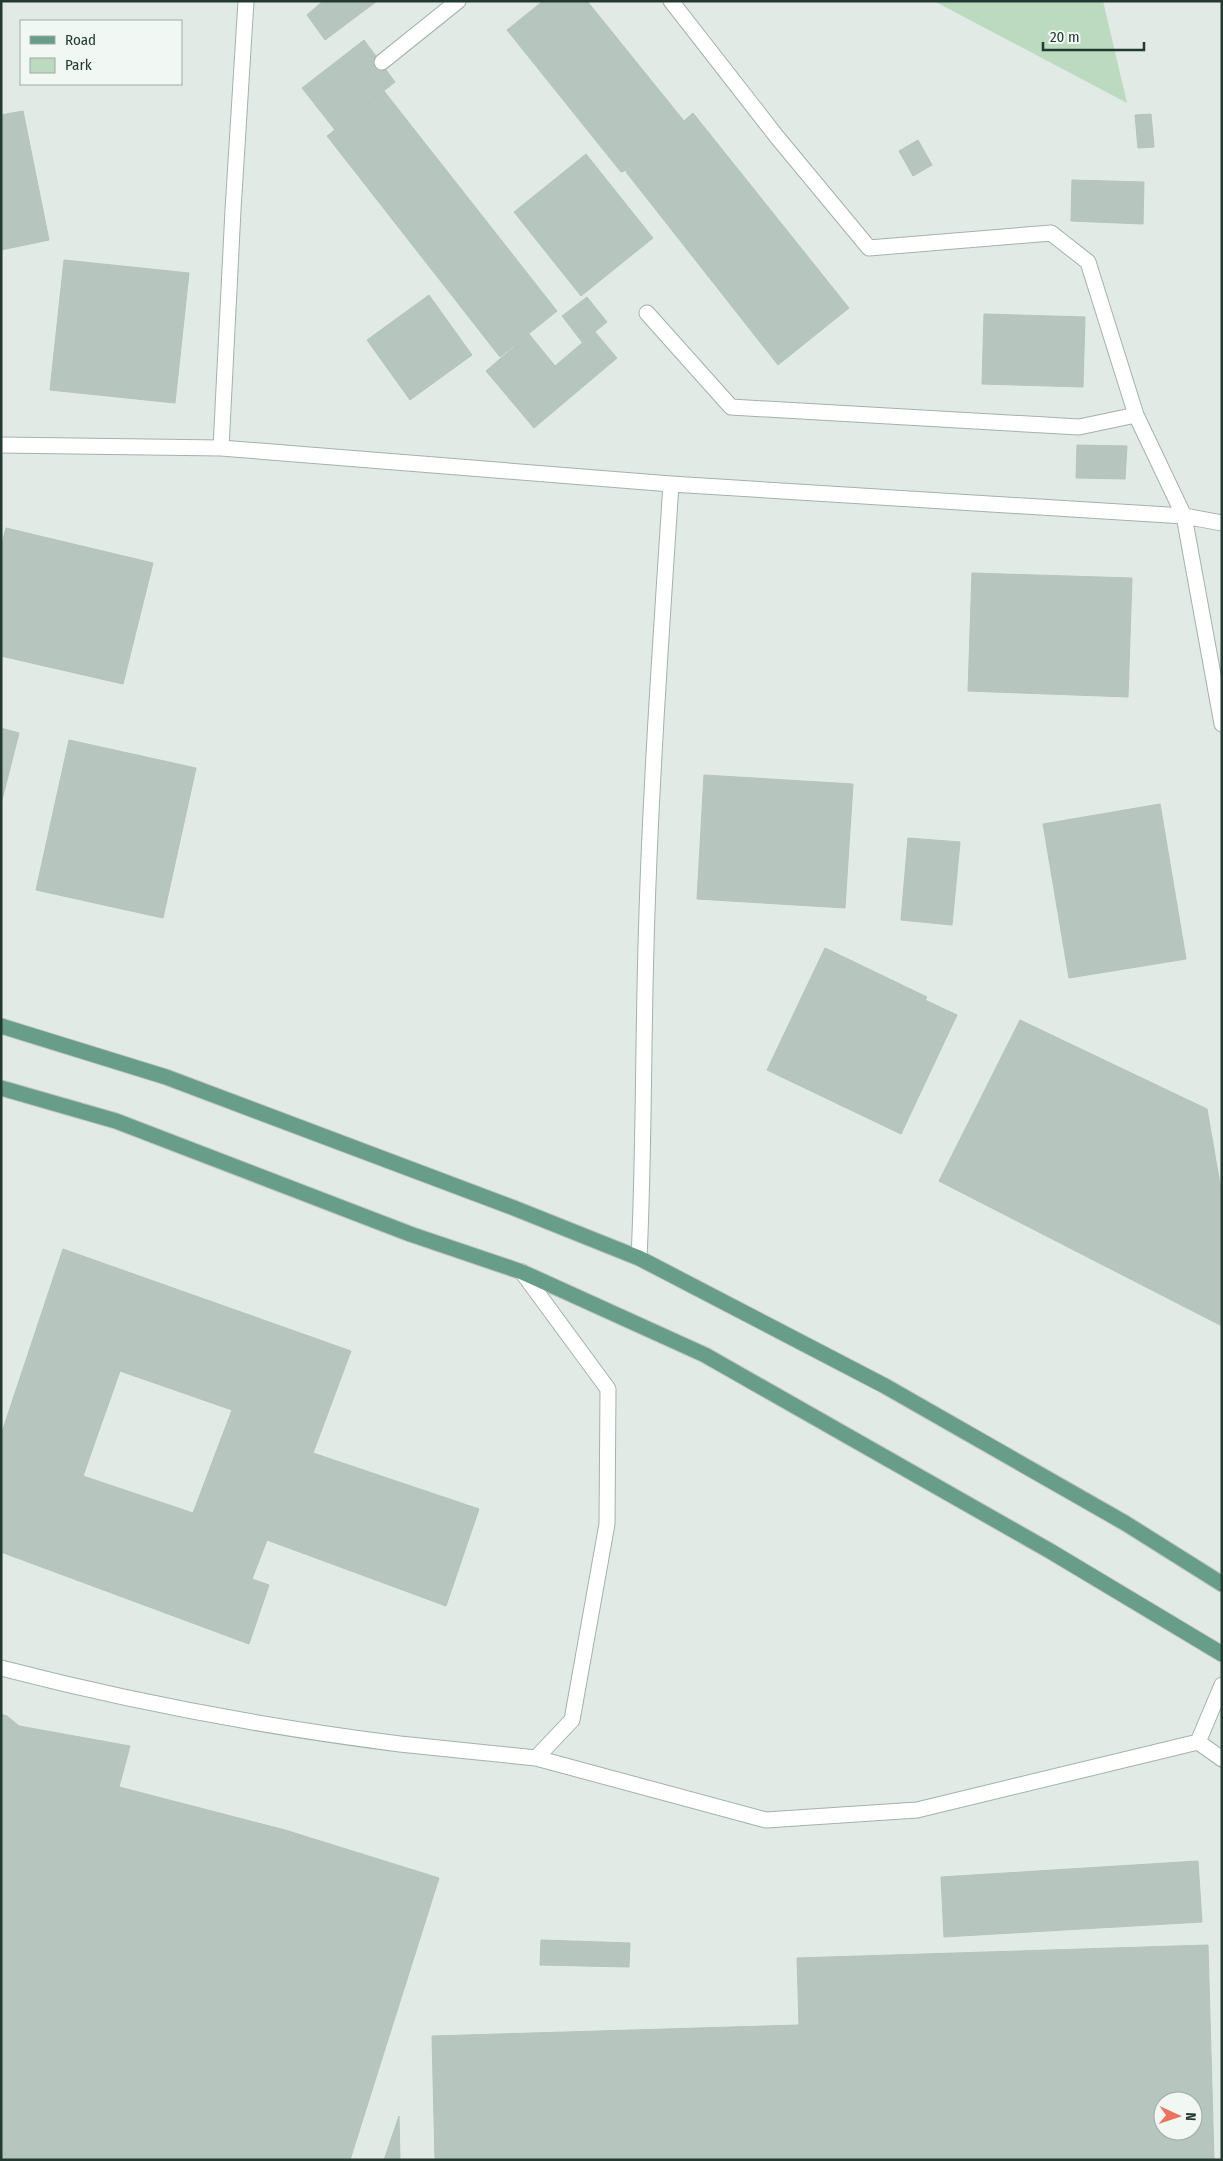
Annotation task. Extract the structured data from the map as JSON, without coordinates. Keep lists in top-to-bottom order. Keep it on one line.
{"legend":["Road","Park"],"scale_bar":"20 m","north":"right"}
